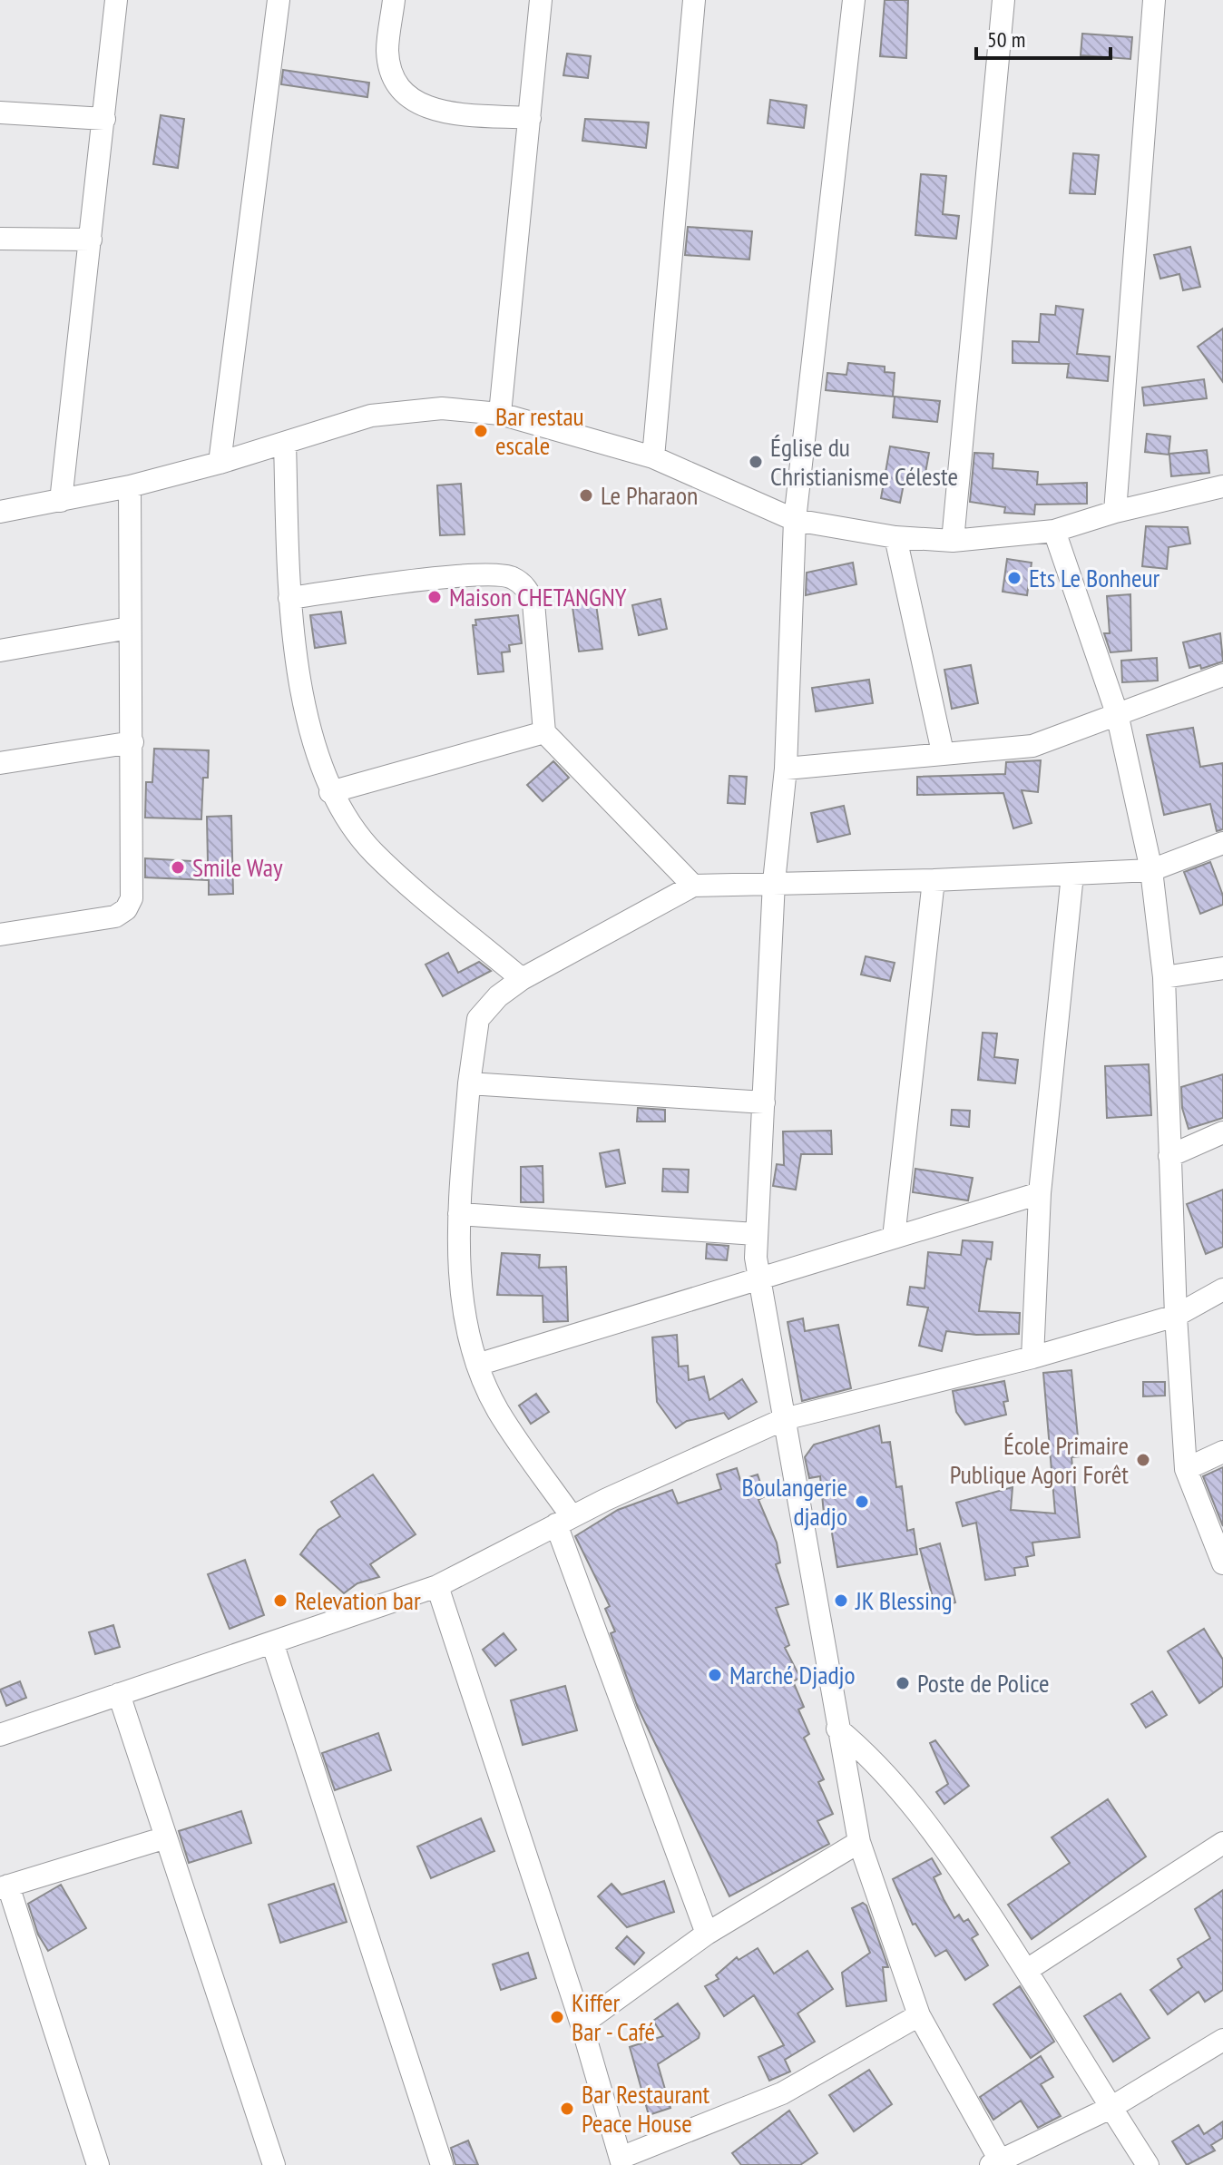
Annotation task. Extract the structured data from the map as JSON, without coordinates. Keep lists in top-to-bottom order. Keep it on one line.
{"places":["Bar restau escale","Église du Christianisme Céleste","Le Pharaon","Ets Le Bonheur","Maison CHETANGNY","Smile Way","École Primaire Publique Agori Forêt","Boulangerie djadjo","Relevation bar","JK Blessing","Marché Djadjo","Poste de Police","Kiffer Bar - Café","Bar Restaurant Peace House"],"scale_bar":"50 m"}
